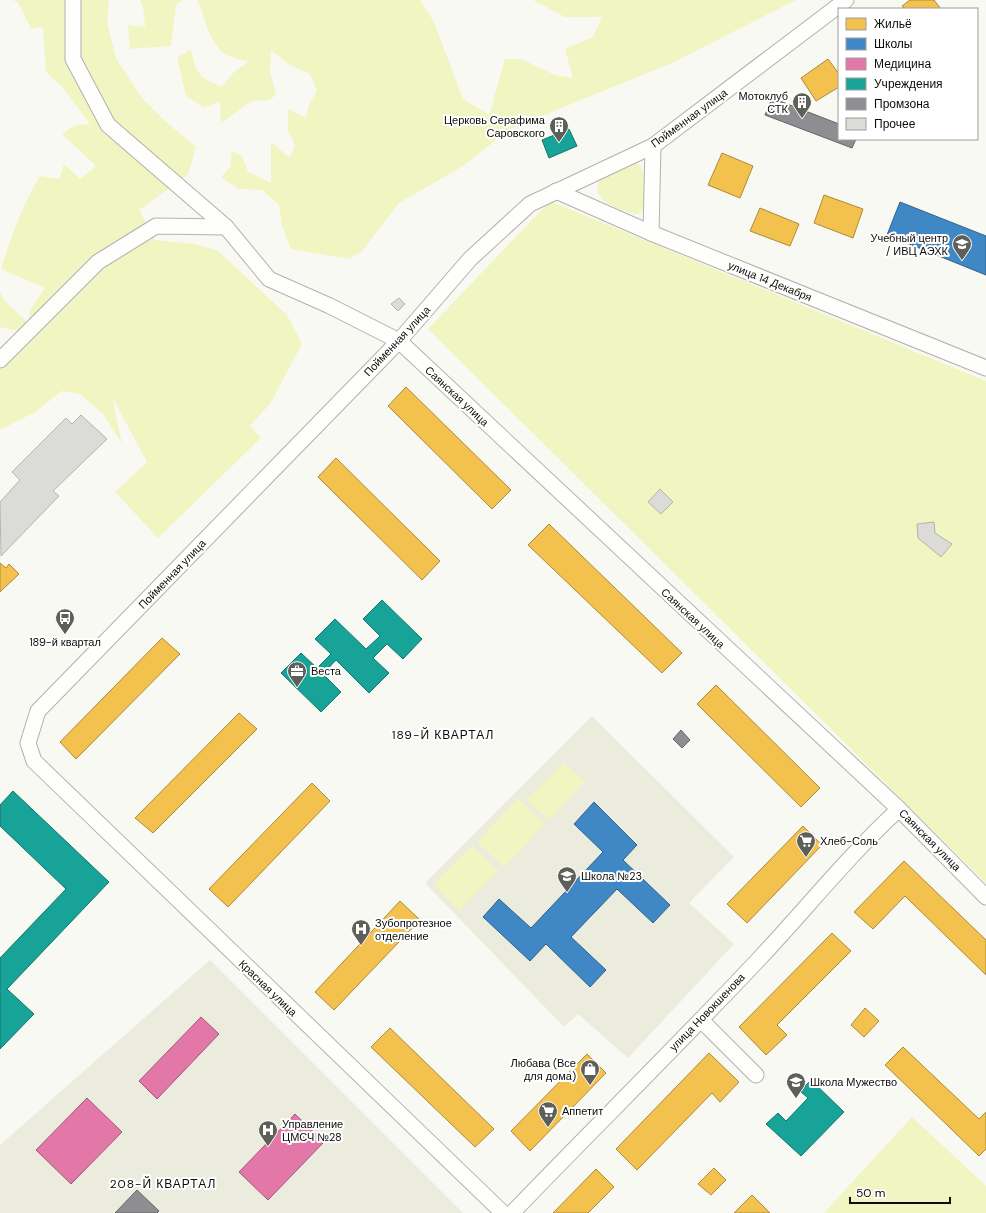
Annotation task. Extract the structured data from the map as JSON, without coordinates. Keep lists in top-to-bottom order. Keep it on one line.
{"streets":{"street":["Пойменная улица","улица 14 Декабря","Саянская улица","Красная улица","улица Новокшенова"]},"crossings":[["Пойменная улица","улица 14 Декабря"],["Пойменная улица","Саянская улица"],["Пойменная улица","Красная улица"],["Саянская улица","улица Новокшенова"]],"districts":["189-Й КВАРТАЛ","208-Й КВАРТАЛ"],"places":{"building":["Мотоклуб СТК","Церковь Серафима Саровского"],"school or university":["Учебный центр / ИВЦ АЭХК","Школа №23","Школа Мужество"],"bus stop":["189-й квартал"],"office":["Веста"],"supermarket":["Хлеб-Соль","Аппетит"],"hospital":["Зубопротезное отделение","Управление ЦМСЧ №28"],"shop":["Любава (Все для дома)"]},"legend":["Жильё","Школы","Медицина","Учреждения","Промзона","Прочее"],"scale_bar":"50 m"}
